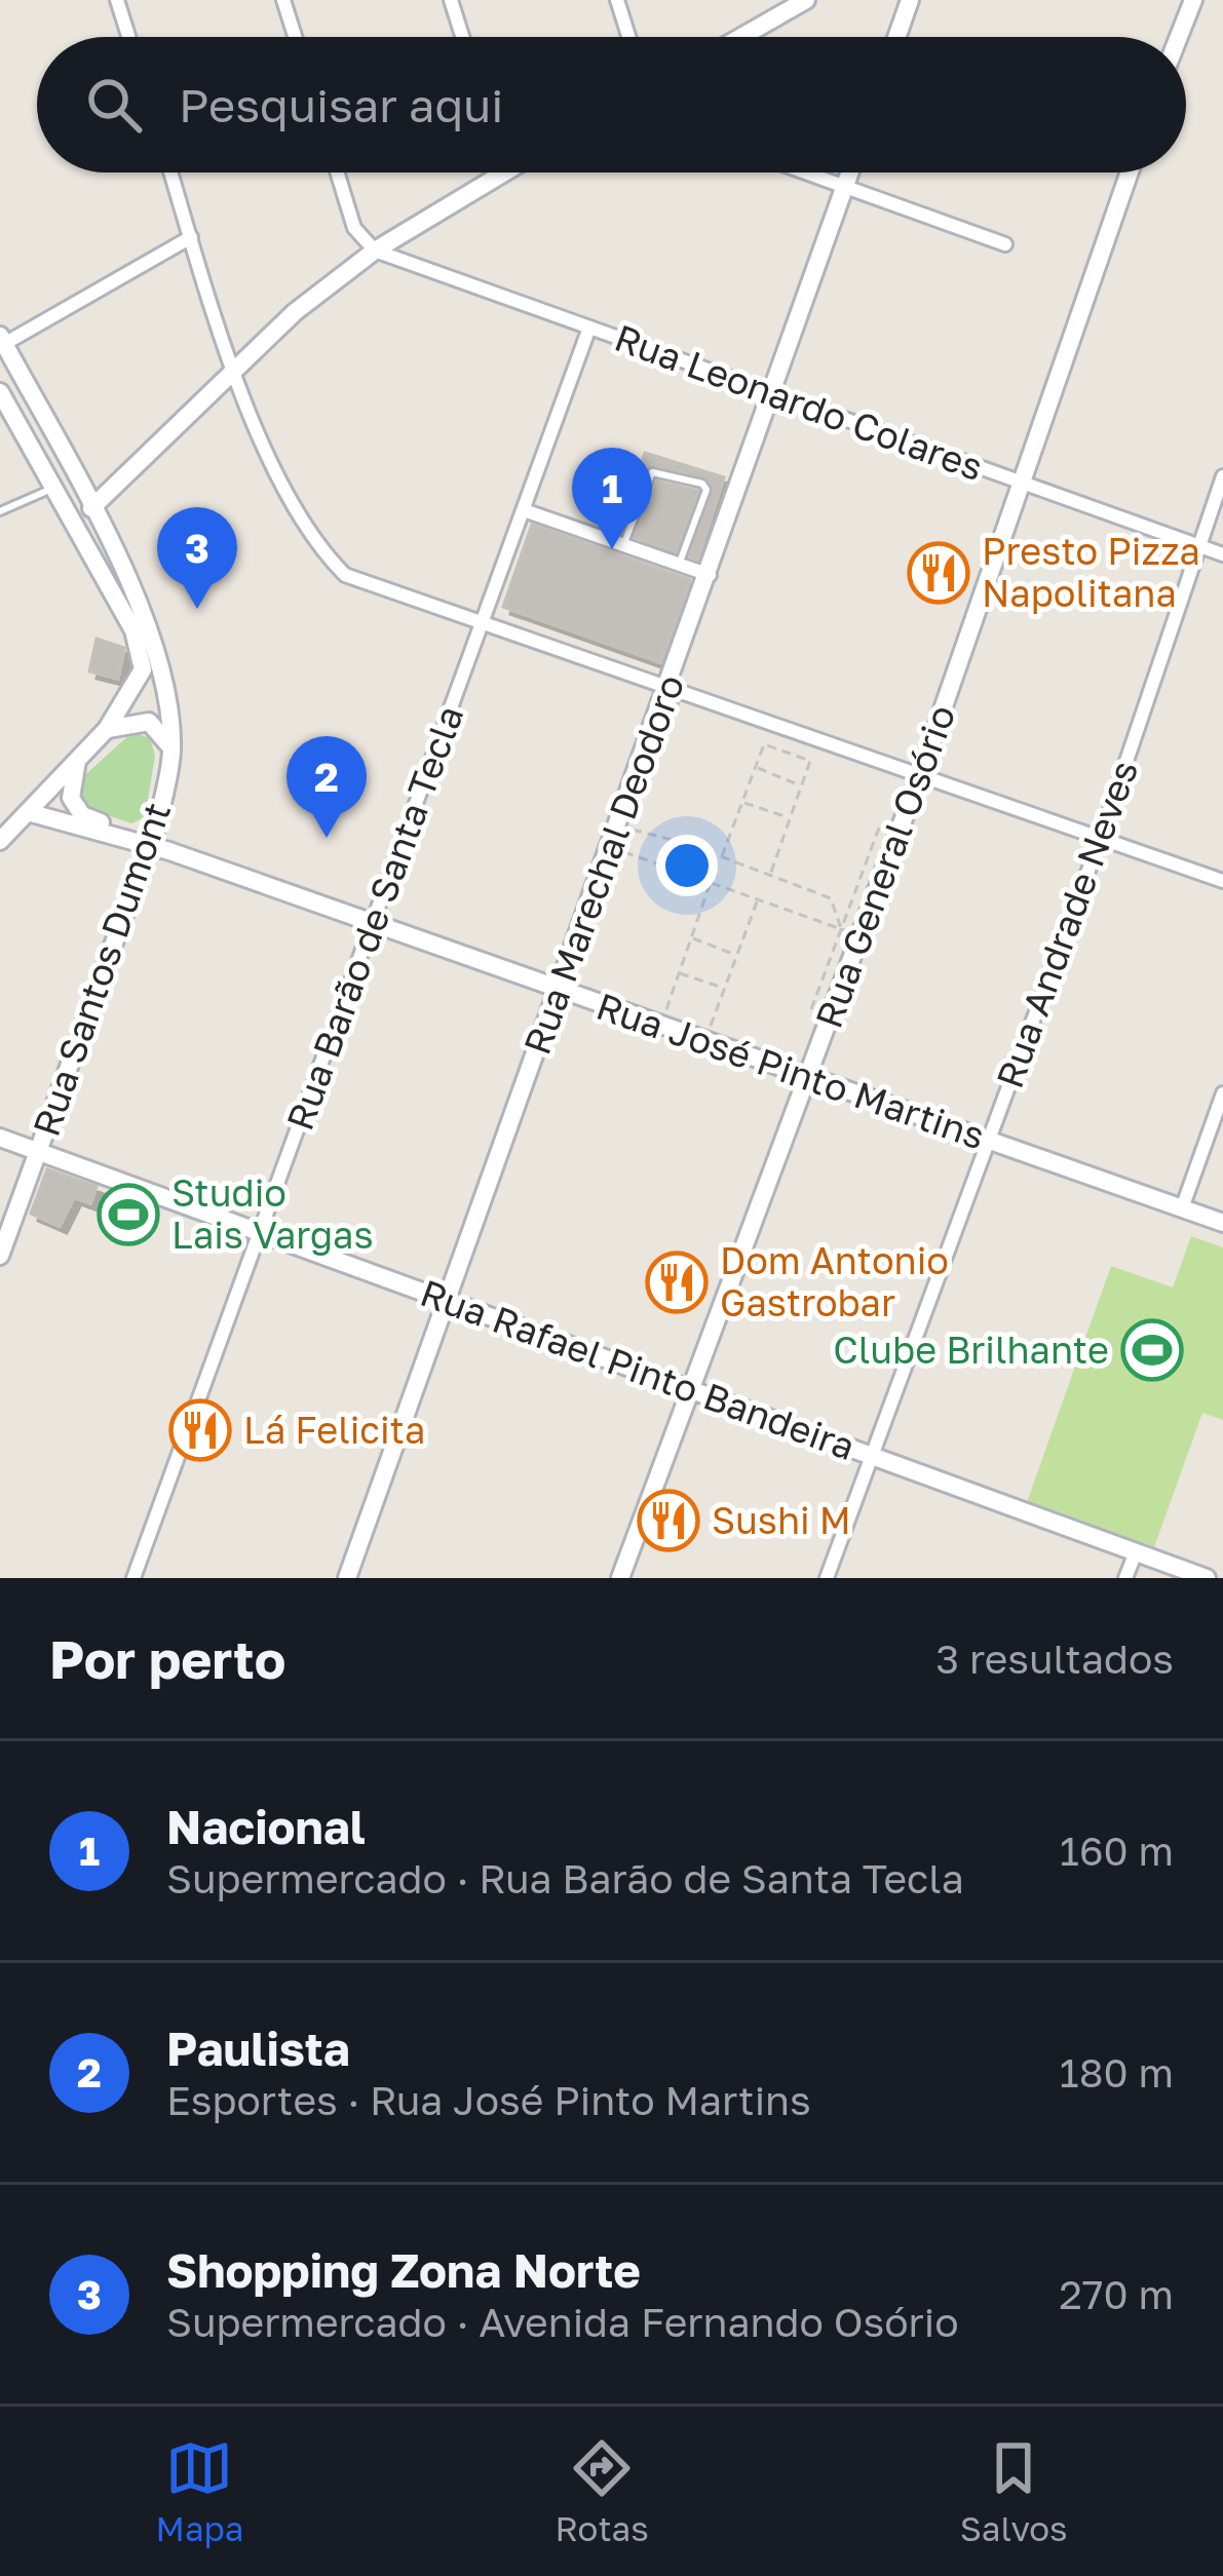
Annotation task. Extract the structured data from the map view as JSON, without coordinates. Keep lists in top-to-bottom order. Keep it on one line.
{"streets":{"street":["Rua Leonardo Colares","Rua Marechal Deodoro","Rua General Osório","Rua Barão de Santa Tecla","Rua Andrade Neves","Rua Santos Dumont","Rua José Pinto Martins","Rua Rafael Pinto Bandeira"]},"crossings":[["Rua Leonardo Colares","Rua Marechal Deodoro"],["Rua Leonardo Colares","Rua General Osório"],["Rua Leonardo Colares","Rua Barão de Santa Tecla"],["Rua Leonardo Colares","Rua Andrade Neves"],["Rua Marechal Deodoro","Rua José Pinto Martins"],["Rua Marechal Deodoro","Rua Rafael Pinto Bandeira"],["Rua General Osório","Rua José Pinto Martins"],["Rua General Osório","Rua Rafael Pinto Bandeira"],["Rua Barão de Santa Tecla","Rua José Pinto Martins"],["Rua Barão de Santa Tecla","Rua Rafael Pinto Bandeira"],["Rua Andrade Neves","Rua José Pinto Martins"],["Rua Andrade Neves","Rua Rafael Pinto Bandeira"],["Rua Santos Dumont","Rua José Pinto Martins"],["Rua Santos Dumont","Rua Rafael Pinto Bandeira"]],"places":{"restaurant":["Presto Pizza Napolitana","Dom Antonio Gastrobar","Lá Felicita","Sushi M"],"sports":["Studio Lais Vargas","Clube Brilhante"]},"page":{"search":"Pesquisar aqui","pins":["1","3","2"],"heading":["Por perto","3 resultados"],"list":[{"mark":"1","name":"Nacional","note":"Supermercado · Rua Barão de Santa Tecla","value":"160 m"},{"mark":"2","name":"Paulista","note":"Esportes · Rua José Pinto Martins","value":"180 m"},{"mark":"3","name":"Shopping Zona Norte","note":"Supermercado · Avenida Fernando Osório","value":"270 m"}],"nav":["Mapa","Rotas","Salvos"]}}
